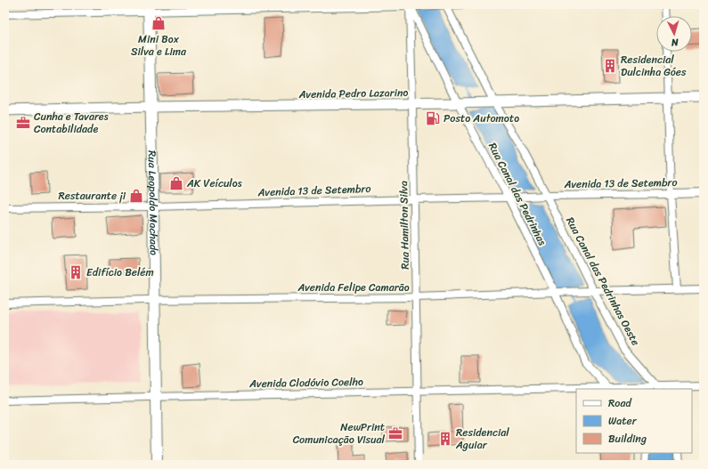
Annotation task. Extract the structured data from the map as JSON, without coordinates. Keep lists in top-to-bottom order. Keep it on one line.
{"streets":{"main road":["Avenida Pedro Lazarino","Rua Leopoldo Machado"],"street":["Avenida 13 de Setembro","Rua Canal das Pedrinhas","Rua Hamilton Silva","Rua Canal das Pedrinhas Oeste","Avenida Felipe Camarão","Avenida Clodóvio Coelho"]},"crossings":[["Avenida Pedro Lazarino","Rua Canal das Pedrinhas"],["Avenida Pedro Lazarino","Rua Leopoldo Machado"],["Avenida Pedro Lazarino","Rua Hamilton Silva"],["Avenida 13 de Setembro","Rua Canal das Pedrinhas"],["Avenida 13 de Setembro","Rua Leopoldo Machado"],["Avenida 13 de Setembro","Rua Hamilton Silva"],["Avenida 13 de Setembro","Rua Canal das Pedrinhas Oeste"],["Rua Canal das Pedrinhas","Rua Hamilton Silva"],["Rua Canal das Pedrinhas","Avenida Felipe Camarão"],["Rua Canal das Pedrinhas","Avenida Clodóvio Coelho"],["Rua Leopoldo Machado","Avenida Felipe Camarão"],["Rua Leopoldo Machado","Avenida Clodóvio Coelho"],["Rua Hamilton Silva","Avenida Felipe Camarão"],["Rua Hamilton Silva","Avenida Clodóvio Coelho"],["Rua Canal das Pedrinhas Oeste","Avenida Felipe Camarão"],["Rua Canal das Pedrinhas Oeste","Avenida Clodóvio Coelho"]],"places":{"shop":["Mini Box Silva e Lima","AK Veículos","Restaurante ji"],"building":["Residencial Dulcinha Góes","Edifício Belém","Residencial Aguiar"],"fuel station":["Posto Automoto"],"office":["Cunha e Tavares Contabilidade","NewPrint Comunicação Visual"]},"legend":["Road","Water","Building"],"north":"bottom"}
